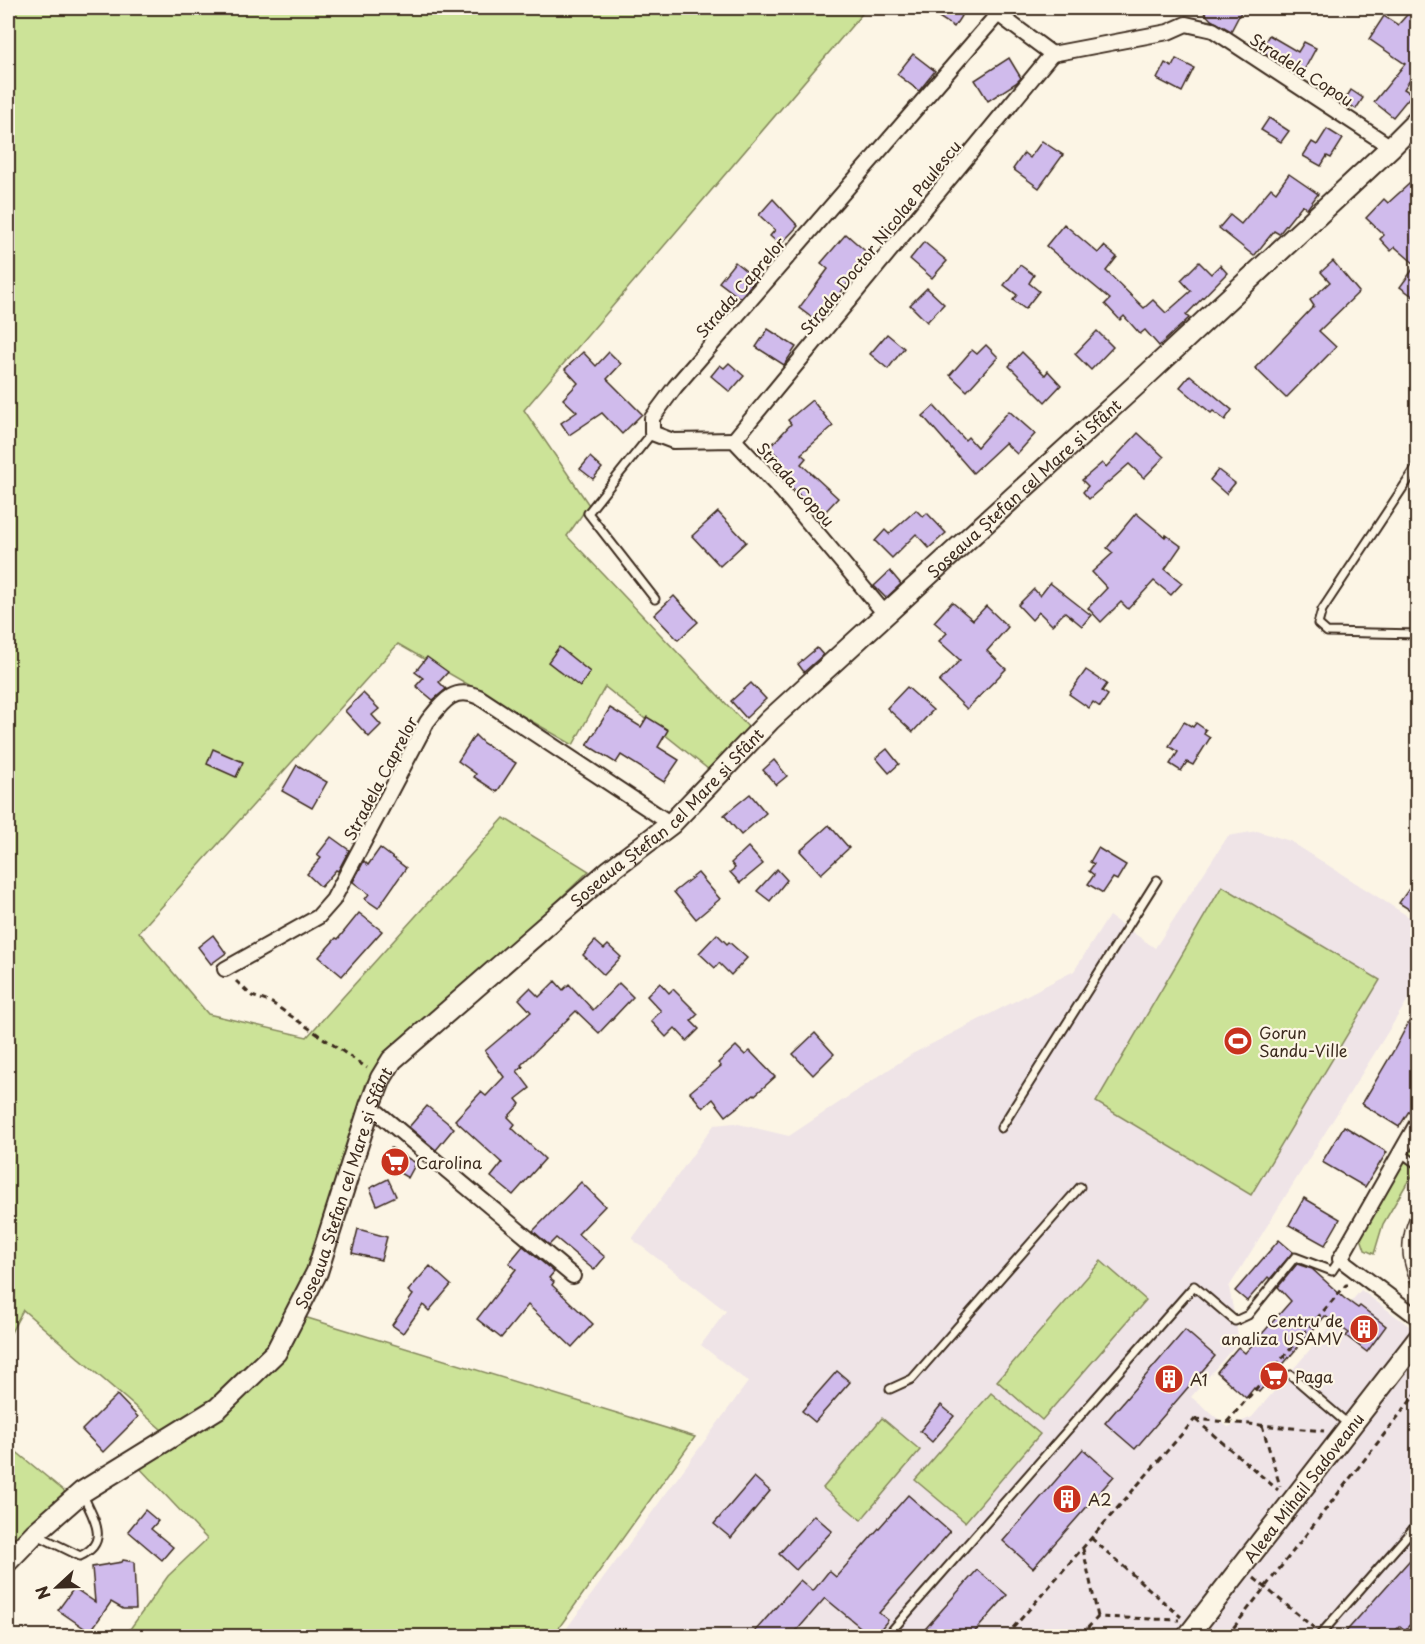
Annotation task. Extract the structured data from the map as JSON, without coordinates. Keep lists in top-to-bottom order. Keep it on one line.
{"streets":{"street":["Stradela Copou","Strada Doctor Nicolae Paulescu","Strada Caprelor","Strada Copou","Șoseaua Ștefan cel Mare și Sfânt","Stradela Caprelor","Aleea Mihail Sadoveanu"]},"crossings":[["Stradela Copou","Strada Doctor Nicolae Paulescu"],["Stradela Copou","Șoseaua Ștefan cel Mare și Sfânt"],["Strada Doctor Nicolae Paulescu","Strada Copou"],["Strada Caprelor","Strada Copou"],["Strada Copou","Șoseaua Ștefan cel Mare și Sfânt"],["Șoseaua Ștefan cel Mare și Sfânt","Stradela Caprelor"]],"places":{"sports":["Gorun Sandu-Ville"],"supermarket":["Carolina","Paga"],"building":["Centru de analiza USAMV","A1","A2"]},"north":"left"}
